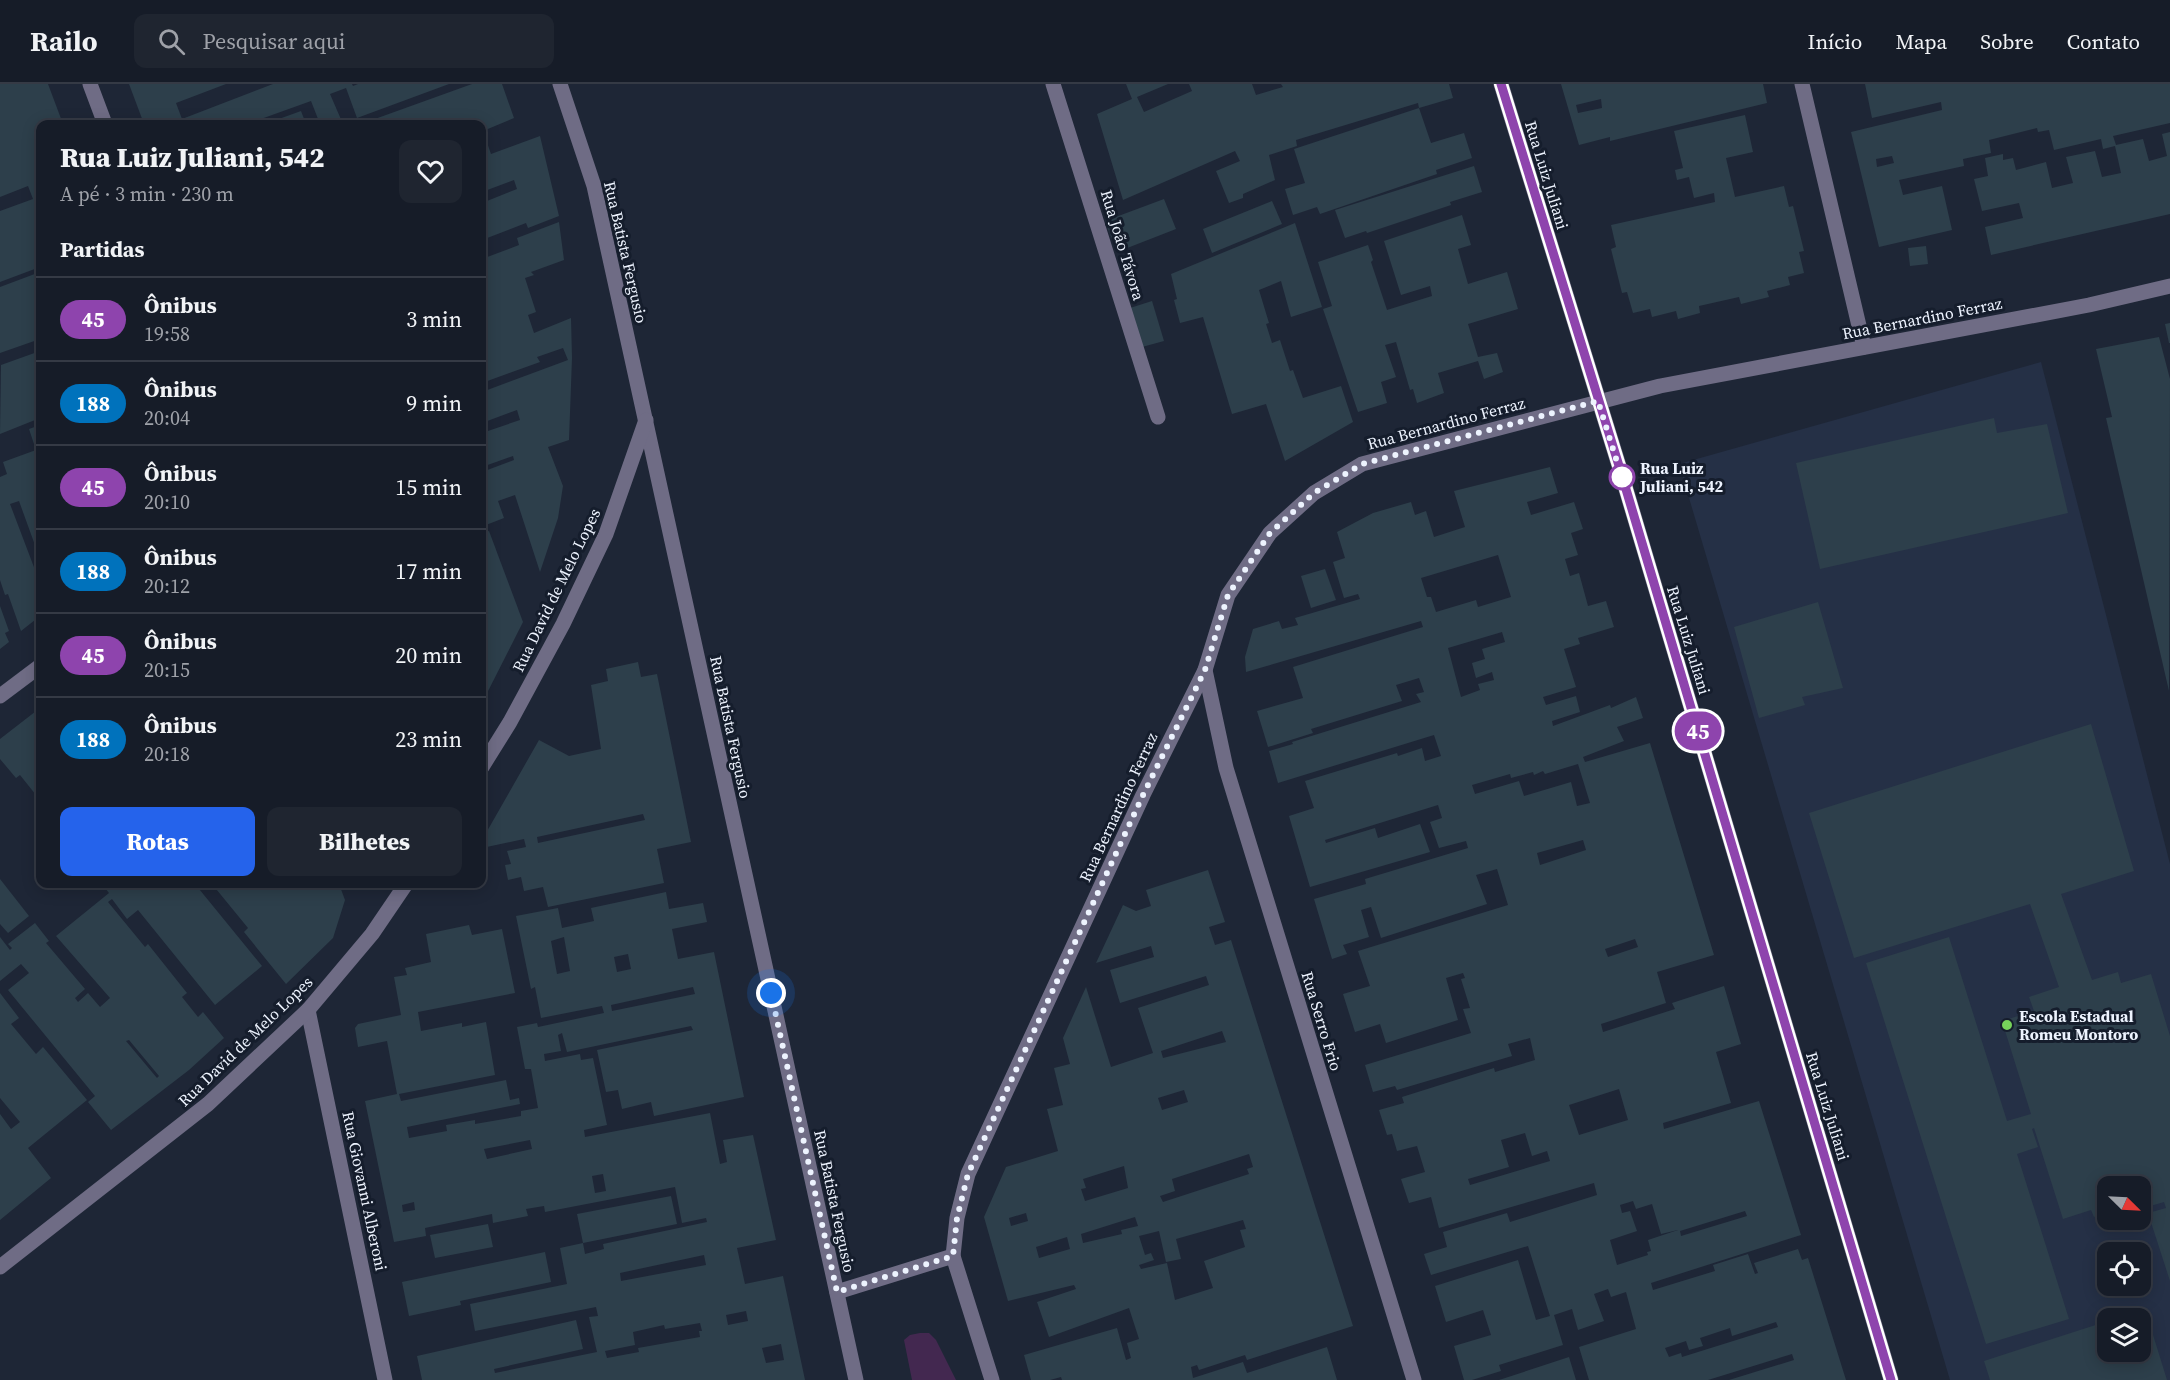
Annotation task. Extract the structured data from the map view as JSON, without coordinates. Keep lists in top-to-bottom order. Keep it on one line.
{"streets":{"street":["Rua Luiz Juliani","Rua João Távora","Rua Batista Fergusio","Rua Bernardino Ferraz","Rua David de Melo Lopes","Rua Serro Frio","Rua Giovanni Alberoni"]},"crossings":[["Rua Luiz Juliani","Rua Bernardino Ferraz"],["Rua Batista Fergusio","Rua David de Melo Lopes"],["Rua Bernardino Ferraz","Rua Serro Frio"],["Rua David de Melo Lopes","Rua Giovanni Alberoni"]],"places":["Rua Luiz Juliani, 542","Escola Estadual Romeu Montoro"],"lines":["bus line 45"],"north":"bottom right","page":{"header":"Railo","search":"Pesquisar aqui","nav":["Início","Mapa","Sobre","Contato"],"on_map":"45","heading":[["Rua Luiz Juliani, 542","A pé · 3 min · 230 m"],"Partidas"],"list":[{"mark":"45","name":"Ônibus","note":"19:58","value":"3 min"},{"mark":"188","name":"Ônibus","note":"20:04","value":"9 min"},{"mark":"45","name":"Ônibus","note":"20:10","value":"15 min"},{"mark":"188","name":"Ônibus","note":"20:12","value":"17 min"},{"mark":"45","name":"Ônibus","note":"20:15","value":"20 min"},{"mark":"188","name":"Ônibus","note":"20:18","value":"23 min"}],"buttons":["Rotas","Bilhetes"]}}
